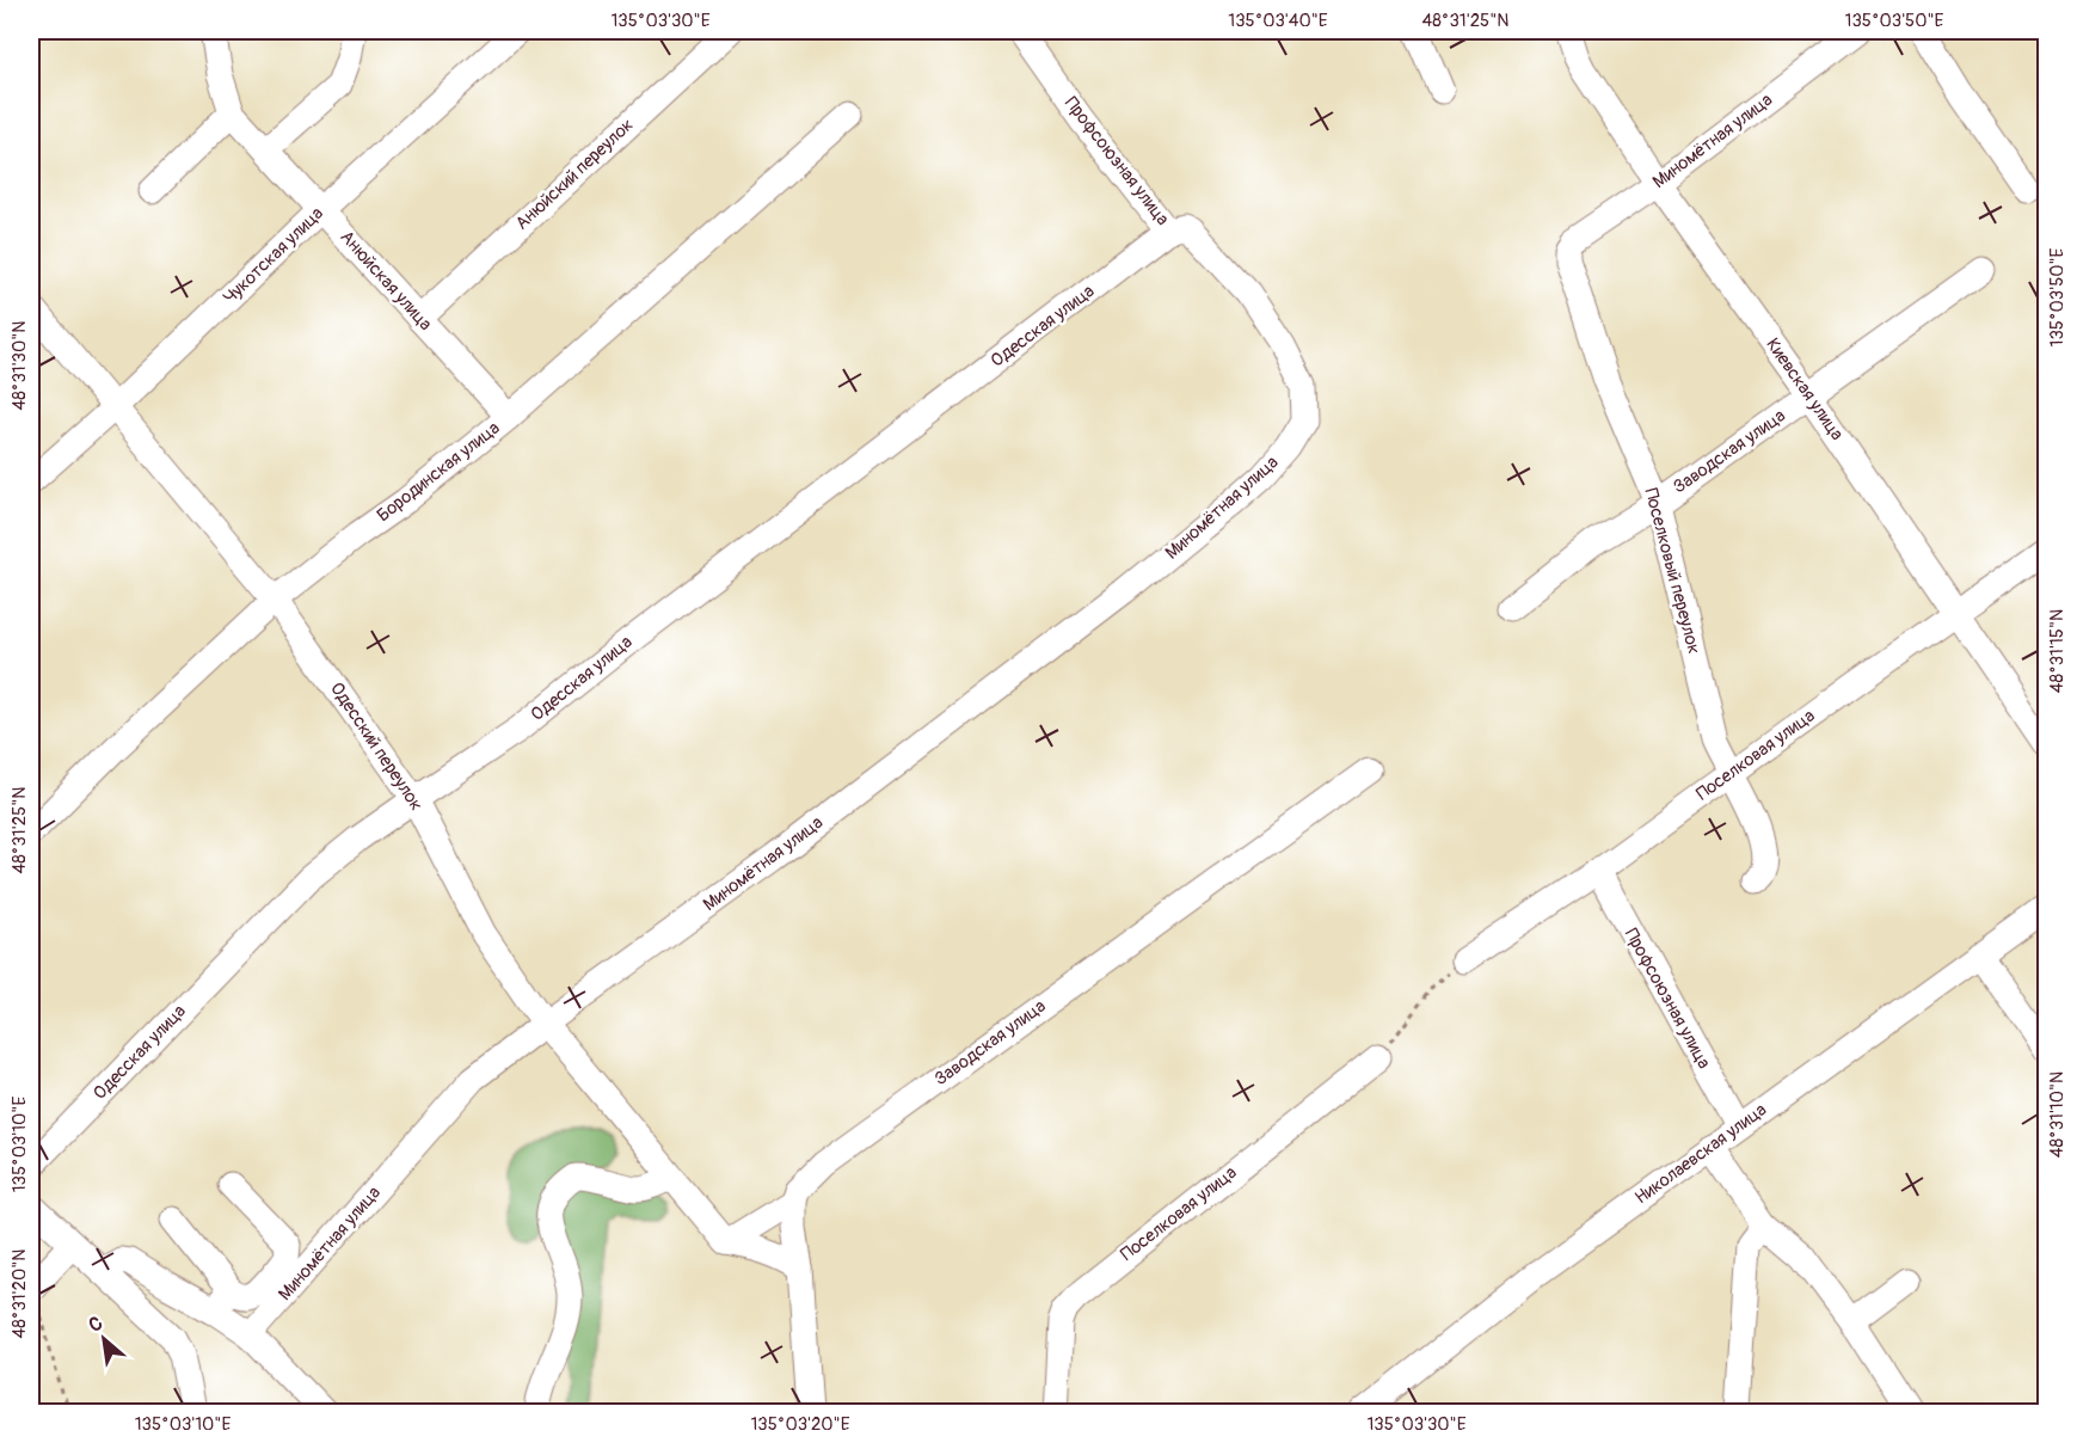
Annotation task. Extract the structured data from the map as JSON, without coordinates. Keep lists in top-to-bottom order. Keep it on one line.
{"streets":{"street":["Миномётная улица","Профсоюзная улица","Анюйский переулок","Чукотская улица","Анюйская улица","Одесская улица","Киевская улица","Заводская улица","Бородинская улица","Поселковый переулок","Одесский переулок","Поселковая улица","Николаевская улица"]},"crossings":[["Миномётная улица","Профсоюзная улица"],["Миномётная улица","Киевская улица"],["Миномётная улица","Поселковый переулок"],["Миномётная улица","Одесский переулок"],["Профсоюзная улица","Одесская улица"],["Профсоюзная улица","Поселковая улица"],["Профсоюзная улица","Николаевская улица"],["Анюйский переулок","Анюйская улица"],["Чукотская улица","Анюйская улица"],["Чукотская улица","Одесский переулок"],["Анюйская улица","Бородинская улица"],["Одесская улица","Одесский переулок"],["Киевская улица","Заводская улица"],["Киевская улица","Поселковая улица"],["Заводская улица","Поселковый переулок"],["Бородинская улица","Одесский переулок"],["Поселковый переулок","Поселковая улица"]],"north":"top left","coordinates":["135°03'30\"E","135°03'40\"E","48°31'25\"N","135°03'50\"E","48°31'30\"N","48°31'15\"N","48°31'10\"N","135°03'10\"E","48°31'20\"N","135°03'20\"E"]}
